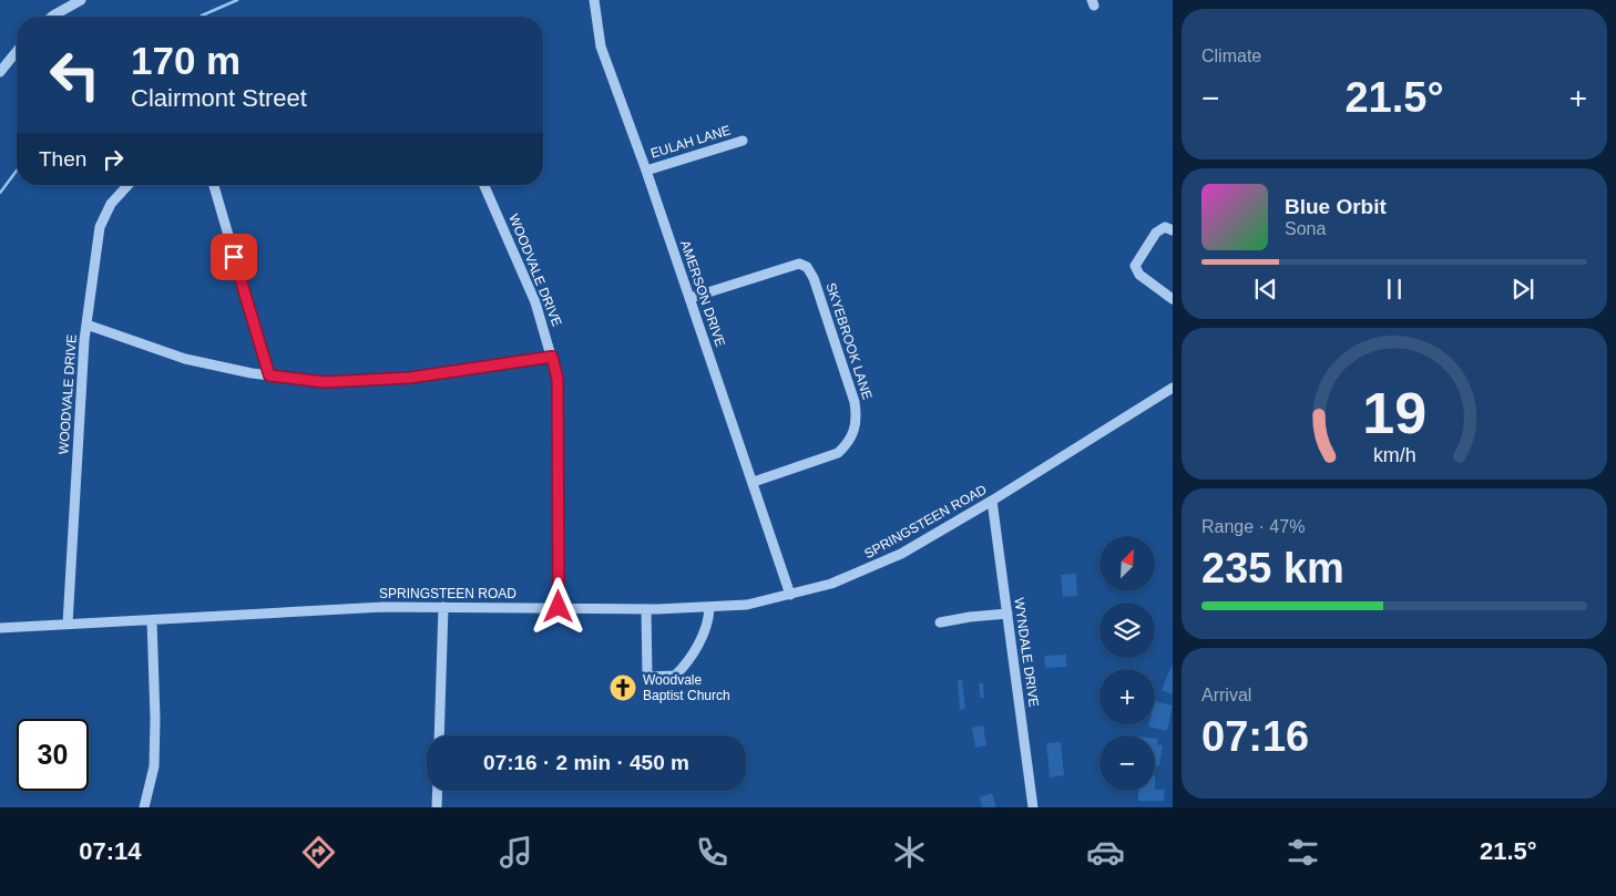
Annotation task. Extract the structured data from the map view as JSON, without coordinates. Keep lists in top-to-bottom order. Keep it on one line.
{"streets":{"street":["EULAH LANE","WOODVALE DRIVE","AMERSON DRIVE","SKYEBROOK LANE","SPRINGSTEEN ROAD","WYNDALE DRIVE"]},"crossings":[["EULAH LANE","AMERSON DRIVE"],["WOODVALE DRIVE","SPRINGSTEEN ROAD"],["AMERSON DRIVE","SKYEBROOK LANE"],["AMERSON DRIVE","SPRINGSTEEN ROAD"],["SPRINGSTEEN ROAD","WYNDALE DRIVE"]],"places":{"church":["Woodvale Baptist Church"]},"north":"top right","page":{"tile":["Climate",["Range · 47%","235 km"],["Arrival","07:16"]],"turn":["170 m","Clairmont Street"],"heat":["−","21.5°","+"],"then":"Then","song":["Blue Orbit","Sona"],"map_buttons":["+","−"],"limit":"30","trip":"07:16 · 2 min · 450 m","tabs":["07:14","21.5°"],"gauge":["19","km/h"]}}
